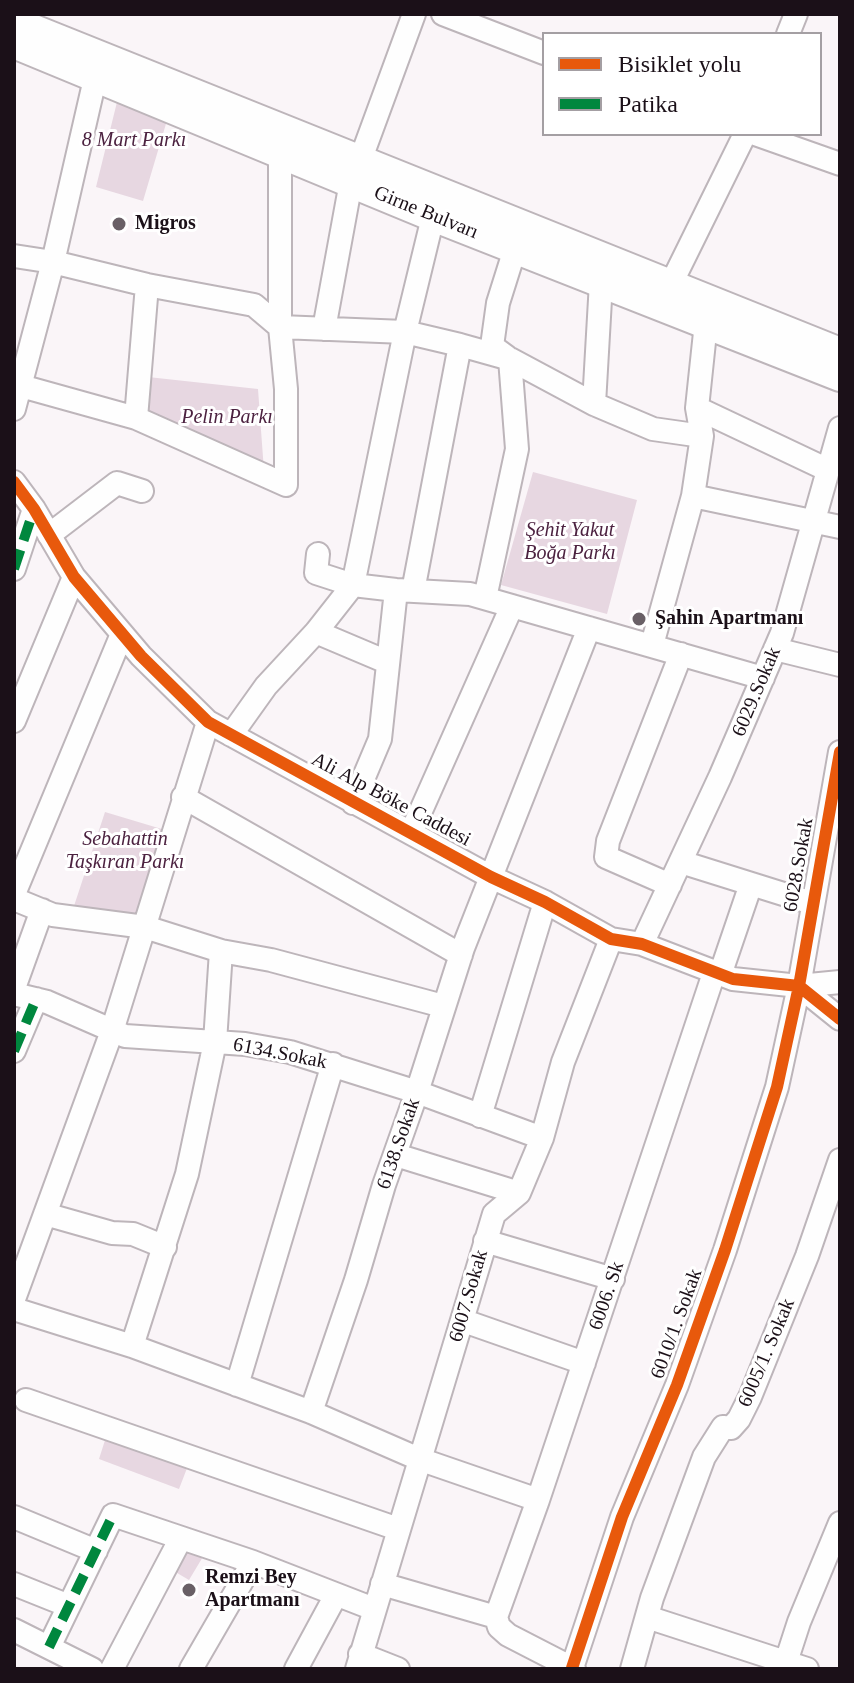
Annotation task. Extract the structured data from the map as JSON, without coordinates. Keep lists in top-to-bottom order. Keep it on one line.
{"streets":{"main road":["Girne Bulvarı"],"street":["6029.Sokak","Ali Alp Böke Caddesi","6028.Sokak","6134.Sokak","6138.Sokak","6007.Sokak","6006. Sk","6010/1. Sokak","6005/1. Sokak"]},"crossings":[["6029.Sokak","Ali Alp Böke Caddesi"],["Ali Alp Böke Caddesi","6028.Sokak"],["Ali Alp Böke Caddesi","6138.Sokak"],["Ali Alp Böke Caddesi","6007.Sokak"],["Ali Alp Böke Caddesi","6006. Sk"],["Ali Alp Böke Caddesi","6010/1. Sokak"],["6028.Sokak","6010/1. Sokak"],["6134.Sokak","6138.Sokak"],["6134.Sokak","6007.Sokak"]],"parks":["8 Mart Parkı","Pelin Parkı","Şehit Yakut Boğa Parkı","Sebahattin Taşkıran Parkı"],"places":["Migros","Şahin Apartmanı","Remzi Bey Apartmanı"],"legend":["Bisiklet yolu","Patika"]}
